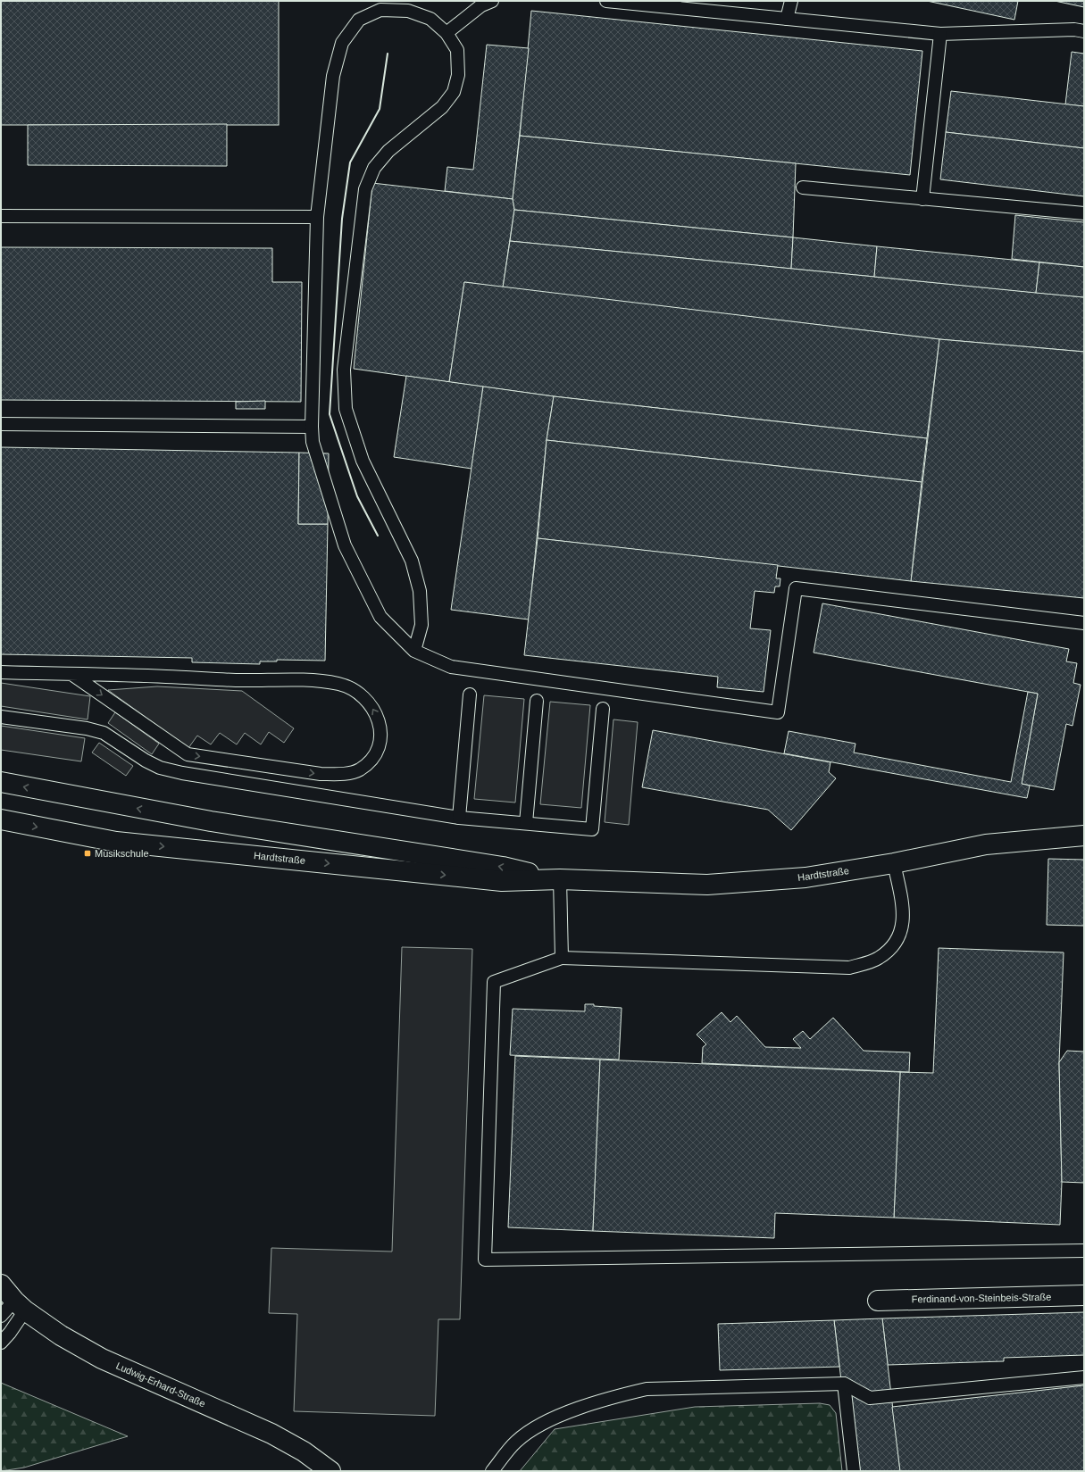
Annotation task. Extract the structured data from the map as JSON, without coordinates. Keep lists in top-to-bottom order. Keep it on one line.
{"streets":{"street":["Hardtstraße","Ferdinand-von-Steinbeis-Straße","Ludwig-Erhard-Straße"]},"places":{"transit":["Musikschule"]}}
